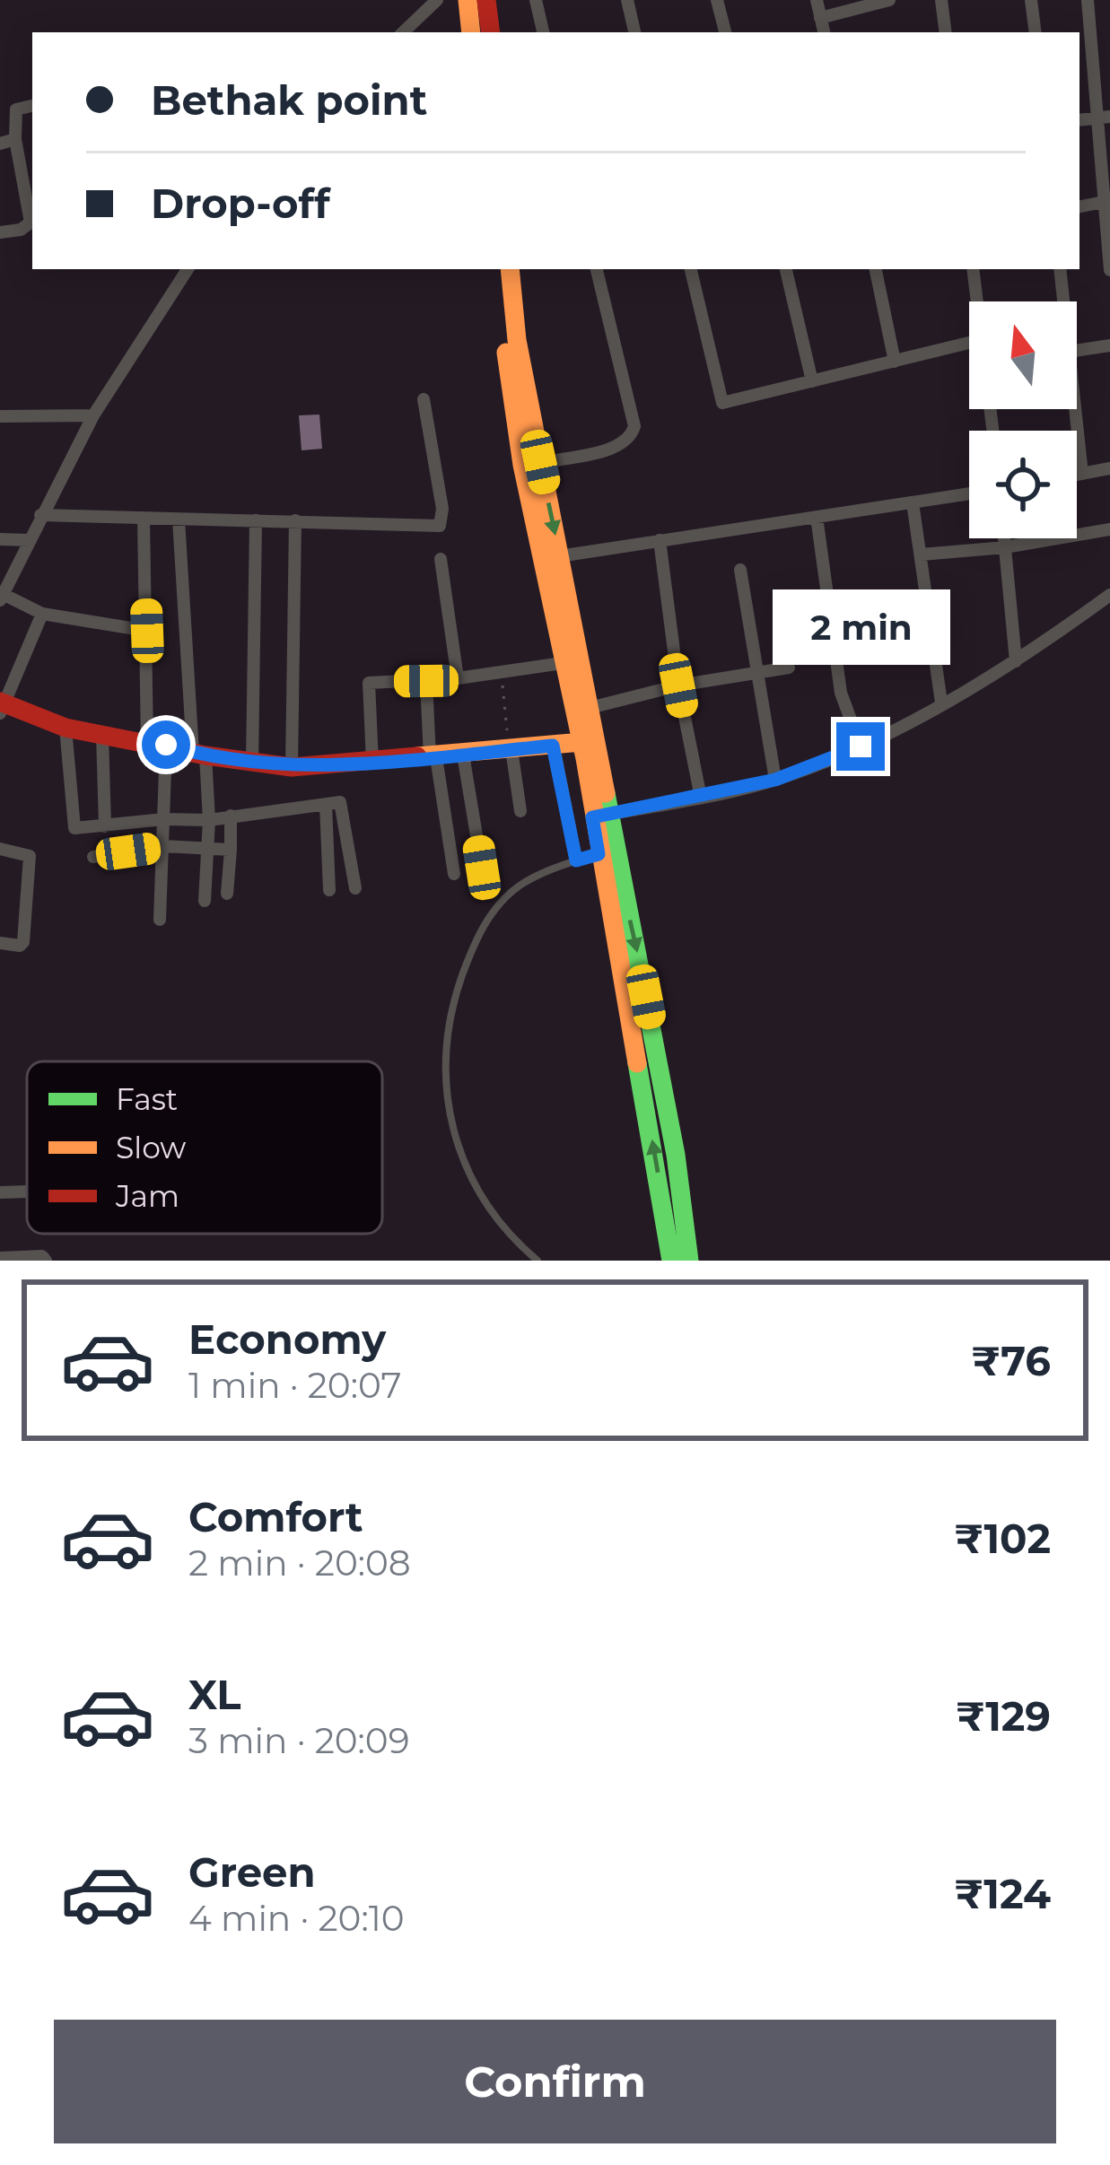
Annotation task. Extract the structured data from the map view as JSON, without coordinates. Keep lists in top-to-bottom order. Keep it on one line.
{"legend":["Fast","Slow","Jam"],"north":"top","page":{"banner":["Bethak point","Drop-off"],"bubble":"2 min","list":[{"name":"Economy","note":"1 min · 20:07","value":"₹76"},{"name":"Comfort","note":"2 min · 20:08","value":"₹102"},{"name":"XL","note":"3 min · 20:09","value":"₹129"},{"name":"Green","note":"4 min · 20:10","value":"₹124"}],"buttons":"Confirm"}}
